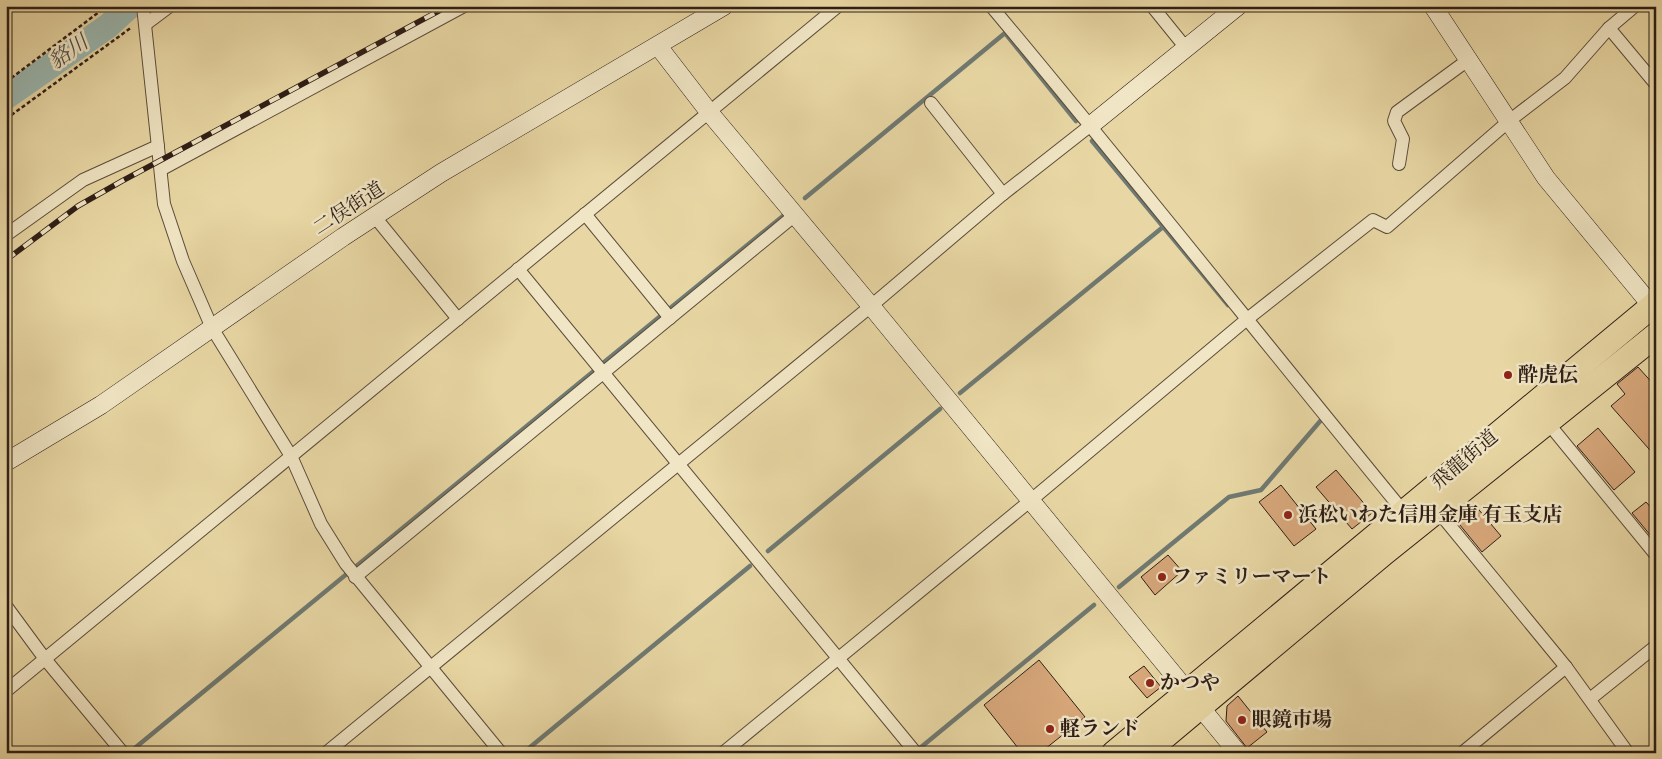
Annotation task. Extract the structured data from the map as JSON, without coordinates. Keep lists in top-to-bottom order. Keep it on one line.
{"streets":{"highway":["飛龍街道"],"street":["二俣街道"]},"water":["貉川"],"places":["酔虎伝","浜松いわた信用金庫 有玉支店","ファミリーマート","かつや","眼鏡市場","軽ランド"]}
